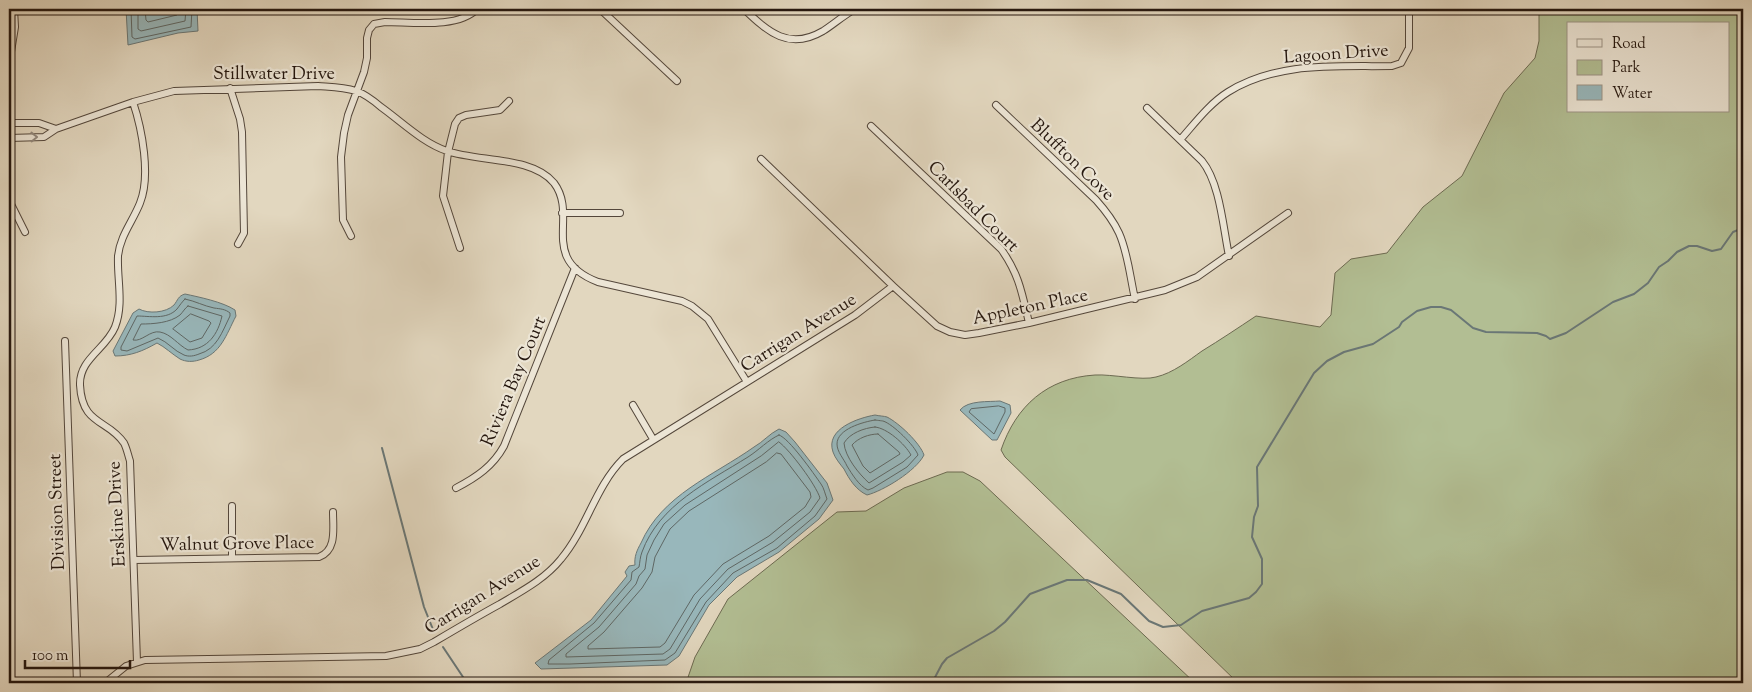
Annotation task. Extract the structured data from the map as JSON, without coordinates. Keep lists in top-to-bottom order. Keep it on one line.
{"streets":{"street":["Lagoon Drive","Stillwater Drive","Bluffton Cove","Carlsbad Court","Appleton Place","Carrigan Avenue","Riviera Bay Court","Division Street","Erskine Drive","Walnut Grove Place"]},"crossings":[["Stillwater Drive","Riviera Bay Court"],["Stillwater Drive","Erskine Drive"],["Bluffton Cove","Appleton Place"],["Carlsbad Court","Appleton Place"],["Appleton Place","Carrigan Avenue"],["Carrigan Avenue","Erskine Drive"],["Erskine Drive","Walnut Grove Place"]],"legend":["Road","Park","Water"],"scale_bar":"100 m"}
